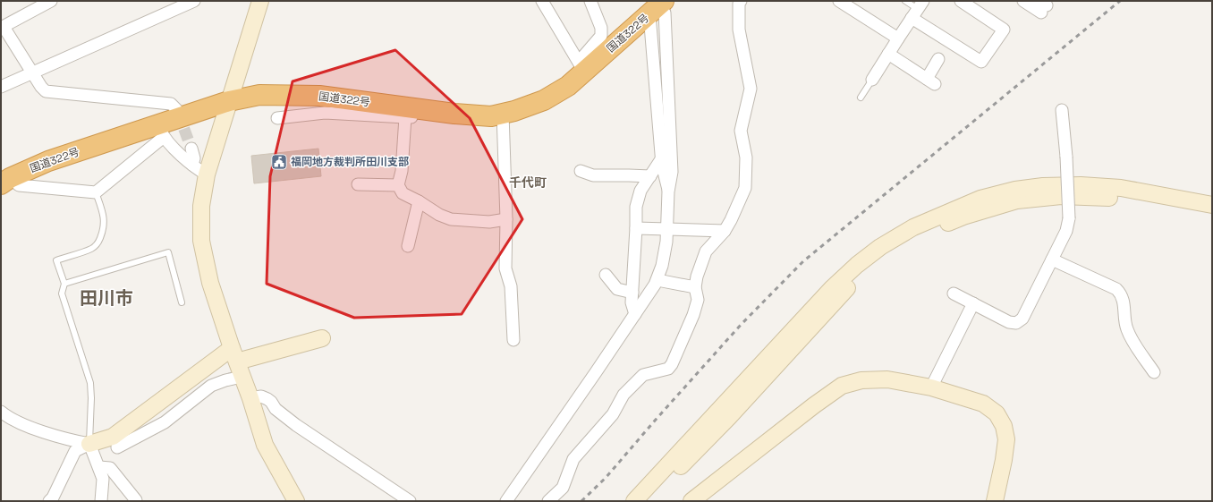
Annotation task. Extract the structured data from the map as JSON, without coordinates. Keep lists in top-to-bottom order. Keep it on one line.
{"streets":{"highway":["国道322号"]},"districts":["千代町","田川市"],"places":{"public building":["福岡地方裁判所田川支部"]}}
